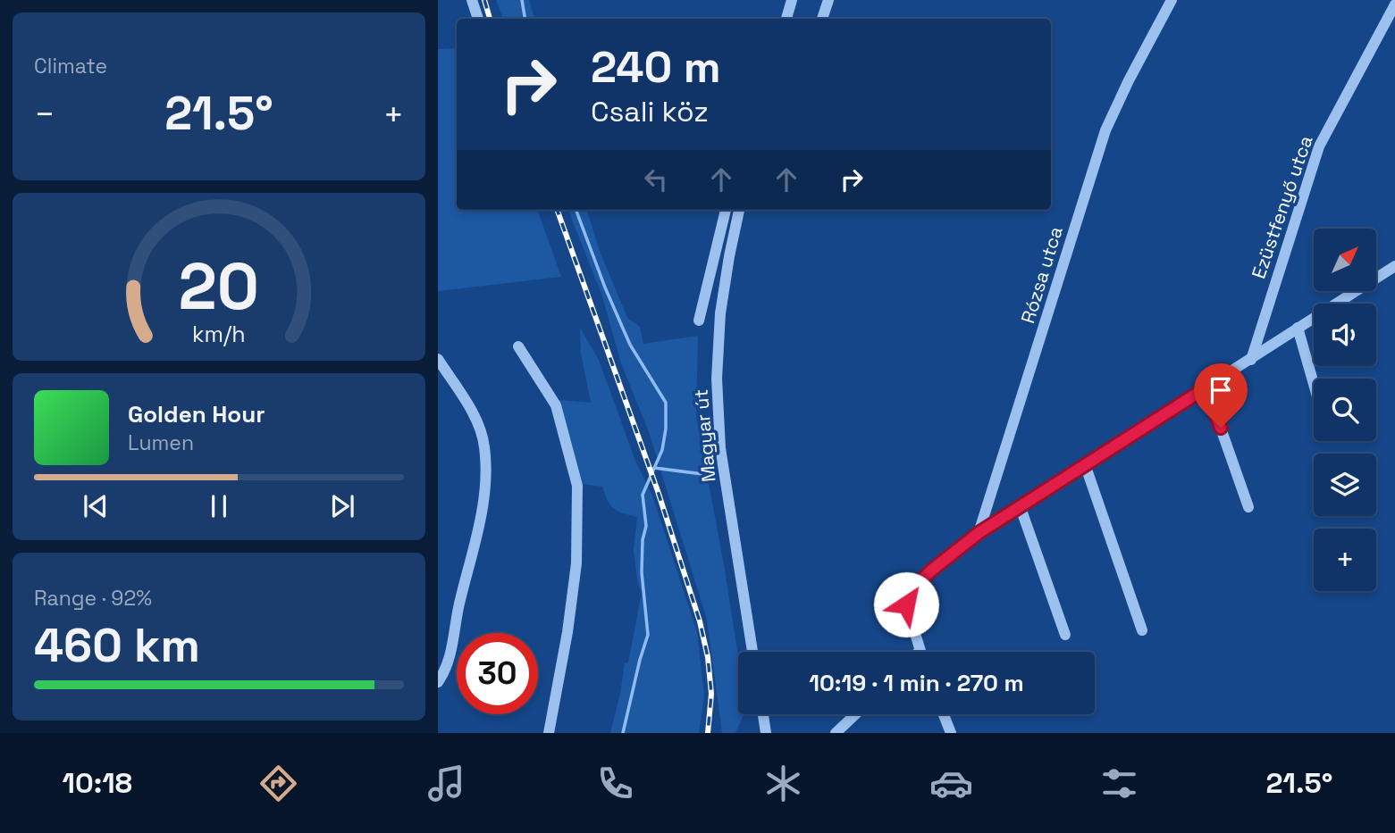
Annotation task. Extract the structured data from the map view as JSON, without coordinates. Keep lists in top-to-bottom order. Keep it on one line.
{"streets":{"street":["Ezüstfenyő utca","Rózsa utca","Magyar út"]},"north":"top right","page":{"tile":["Climate",["Range · 92%","460 km"]],"turn":["240 m","Csali köz"],"heat":["−","21.5°","+"],"map_buttons":"+","song":["Golden Hour","Lumen"],"limit":"30","trip":"10:19 · 1 min · 270 m","tabs":["10:18","21.5°"],"gauge":["20","km/h"]}}
